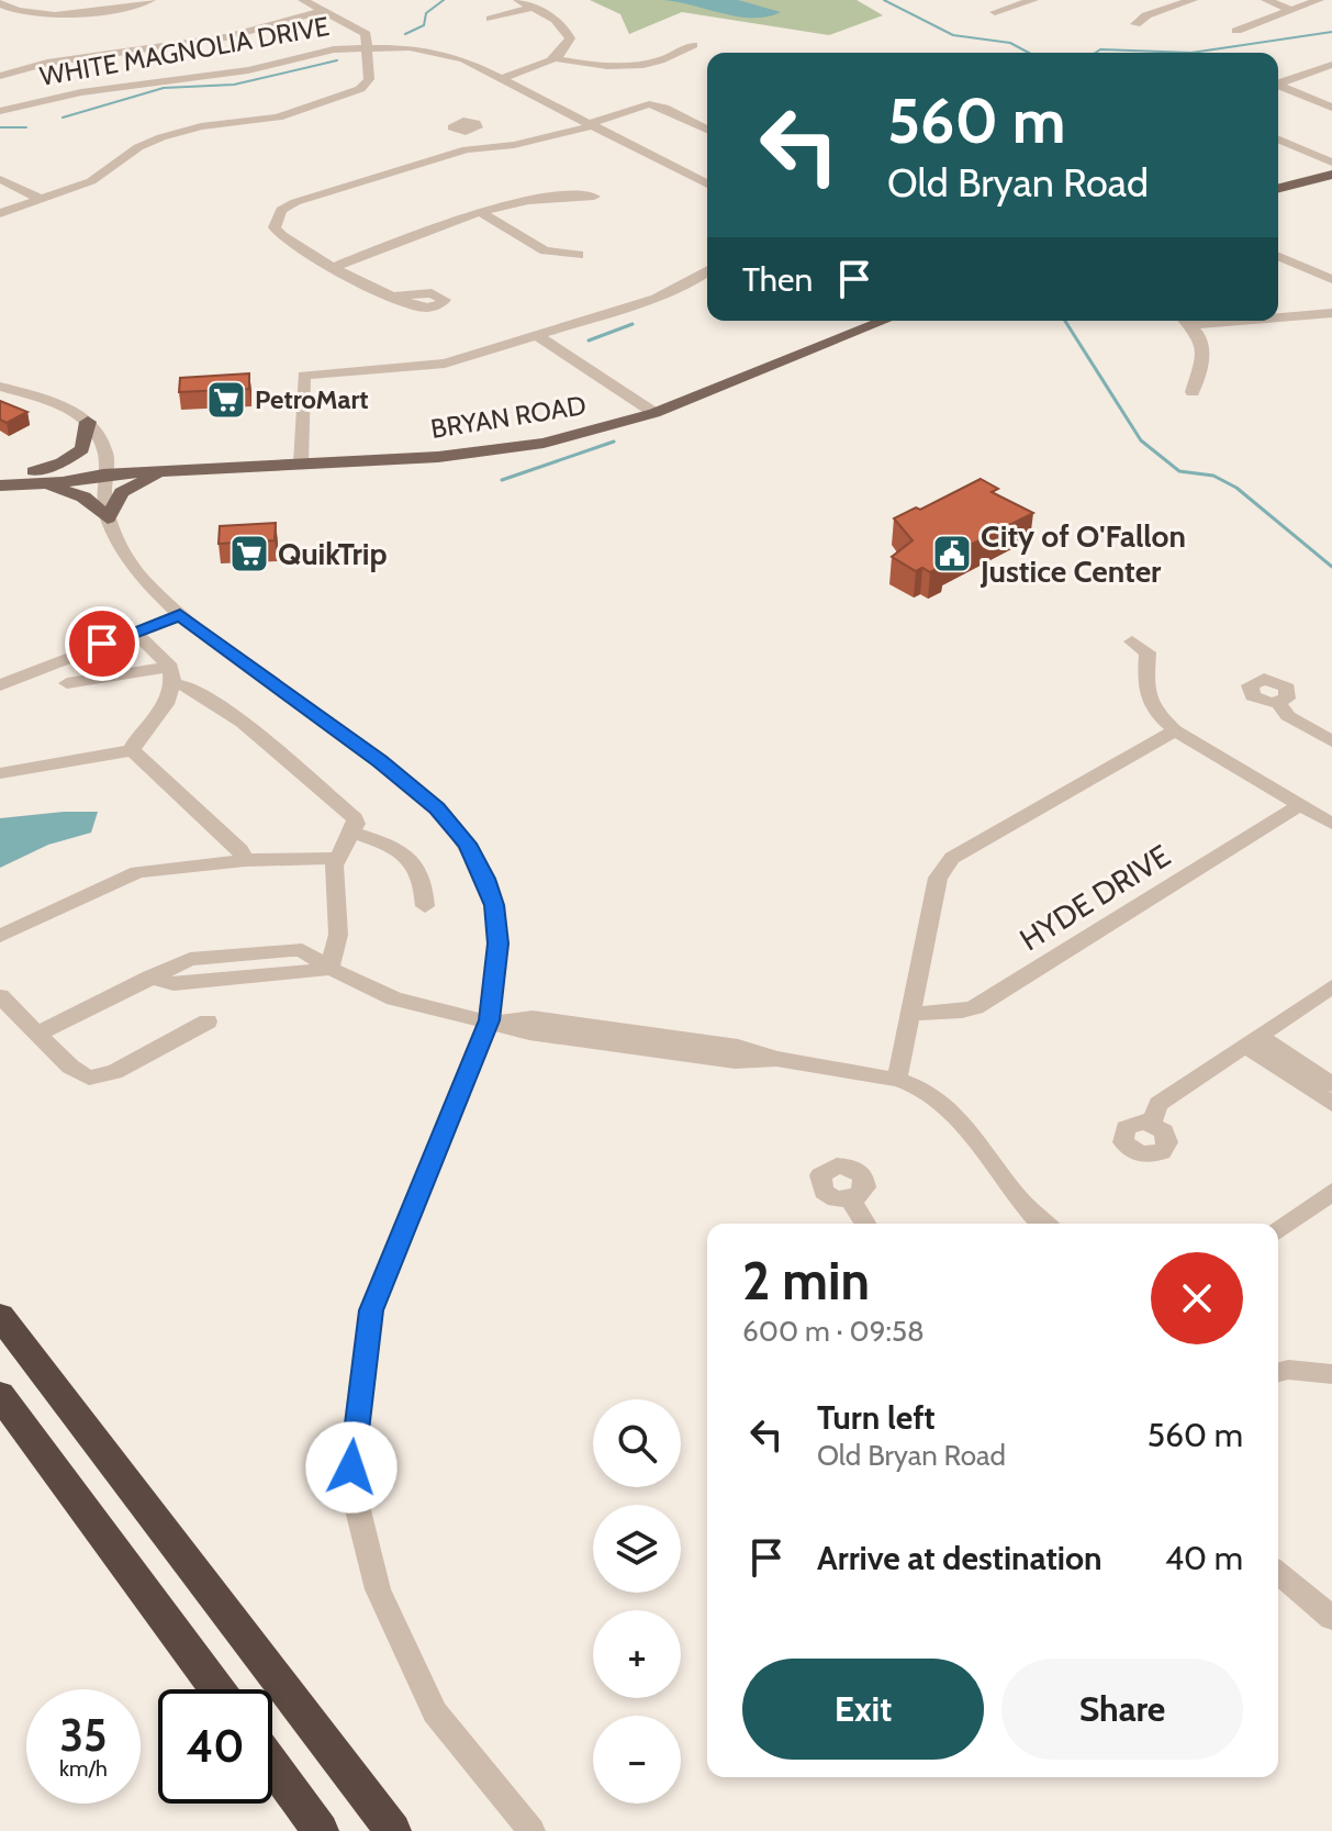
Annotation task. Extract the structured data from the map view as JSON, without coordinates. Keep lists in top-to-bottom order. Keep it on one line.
{"streets":{"main road":["BRYAN ROAD"],"street":["WHITE MAGNOLIA DRIVE","HYDE DRIVE"]},"places":{"supermarket":["PetroMart","QuikTrip"],"public building":["City of O'Fallon Justice Center"]},"page":{"turn":["560 m","Old Bryan Road"],"then":"Then","heading":["2 min","600 m · 09:58"],"list":[{"name":"Turn left","note":"Old Bryan Road","value":"560 m"},{"name":"Arrive at destination","value":"40 m"}],"map_buttons":["+","−"],"buttons":["Exit","Share"],"speed":"35 km/h","limit":"40"}}
